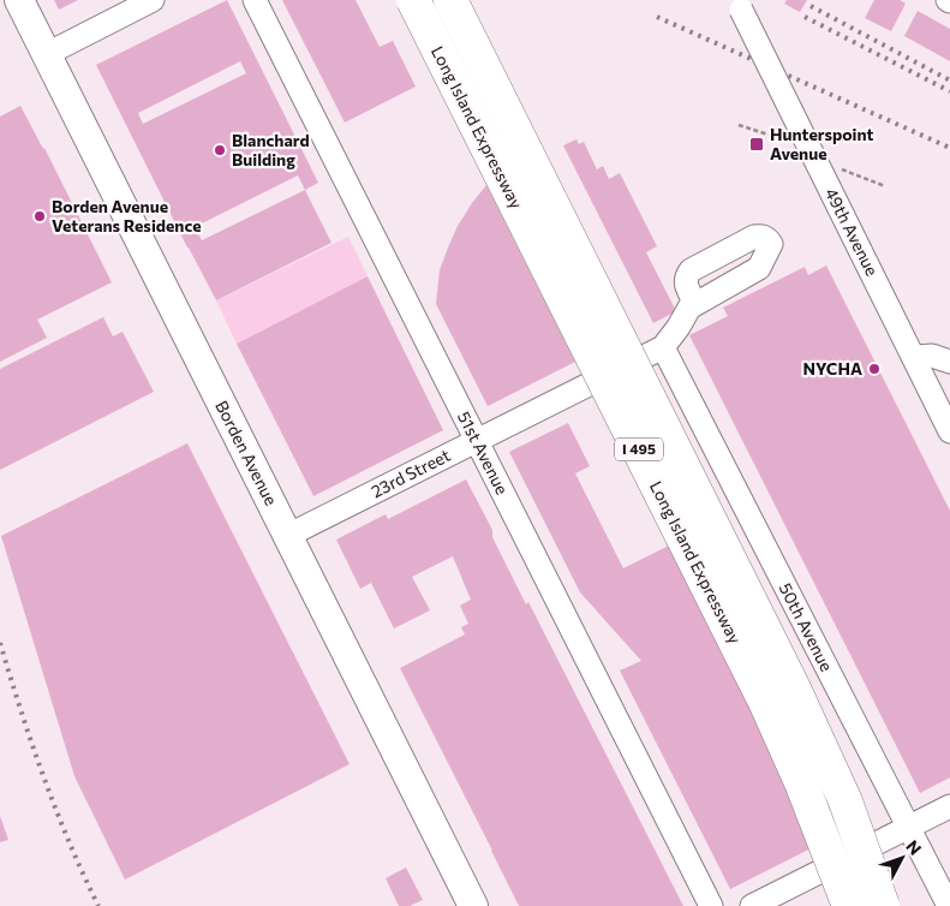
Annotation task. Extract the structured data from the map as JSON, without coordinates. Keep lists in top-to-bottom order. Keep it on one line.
{"streets":{"highway":["Long Island Expressway","I 495"],"main road":["Borden Avenue"],"street":["49th Avenue","51st Avenue","23rd Street","50th Avenue"]},"crossings":[["Borden Avenue","23rd Street"],["51st Avenue","23rd Street"],["23rd Street","50th Avenue"]],"places":{"transit":["Hunterspoint Avenue"],"other":["Blanchard Building","Borden Avenue Veterans Residence","NYCHA"]},"north":"top right"}
